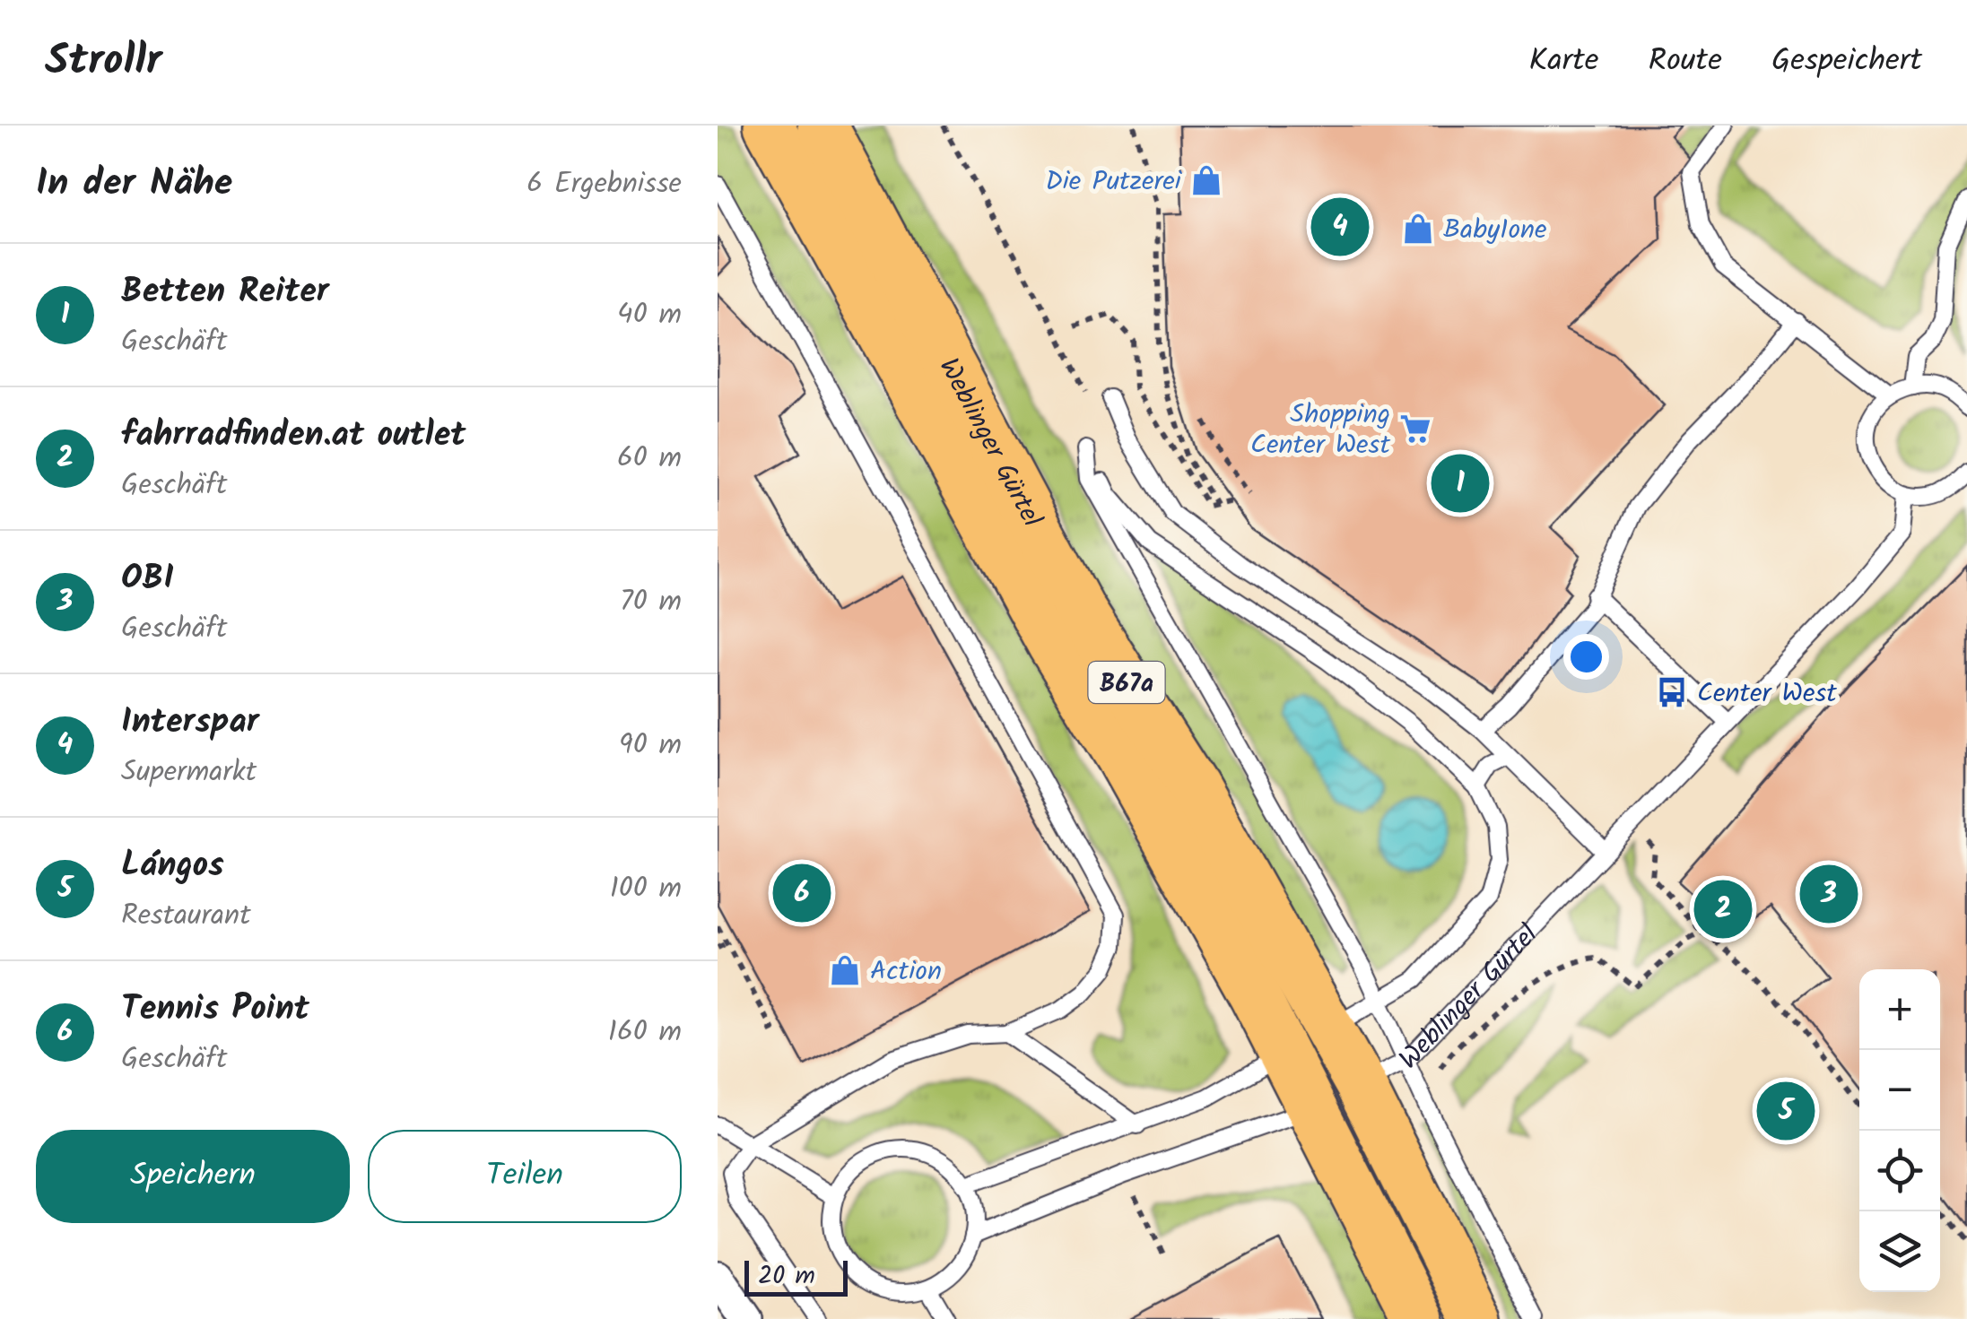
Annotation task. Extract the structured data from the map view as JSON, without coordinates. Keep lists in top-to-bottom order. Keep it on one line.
{"streets":{"main road":["Weblinger Gürtel","B67a"]},"places":{"shop":["Die Putzerei","Baby1one","Action"],"supermarket":["Shopping Center West"],"bus stop":["Center West"]},"scale_bar":"20 m","page":{"header":"Strollr","nav":["Karte","Route","Gespeichert"],"heading":["In der Nähe","6 Ergebnisse"],"pins":["4","1","6","3","2","5"],"list":[{"mark":"1","name":"Betten Reiter","note":"Geschäft","value":"40 m"},{"mark":"2","name":"fahrradfinden.at outlet","note":"Geschäft","value":"60 m"},{"mark":"3","name":"OBI","note":"Geschäft","value":"70 m"},{"mark":"4","name":"Interspar","note":"Supermarkt","value":"90 m"},{"mark":"5","name":"Lángos","note":"Restaurant","value":"100 m"},{"mark":"6","name":"Tennis Point","note":"Geschäft","value":"160 m"}],"map_buttons":["+","−"],"buttons":["Speichern","Teilen"],"scale":"20 m"}}
